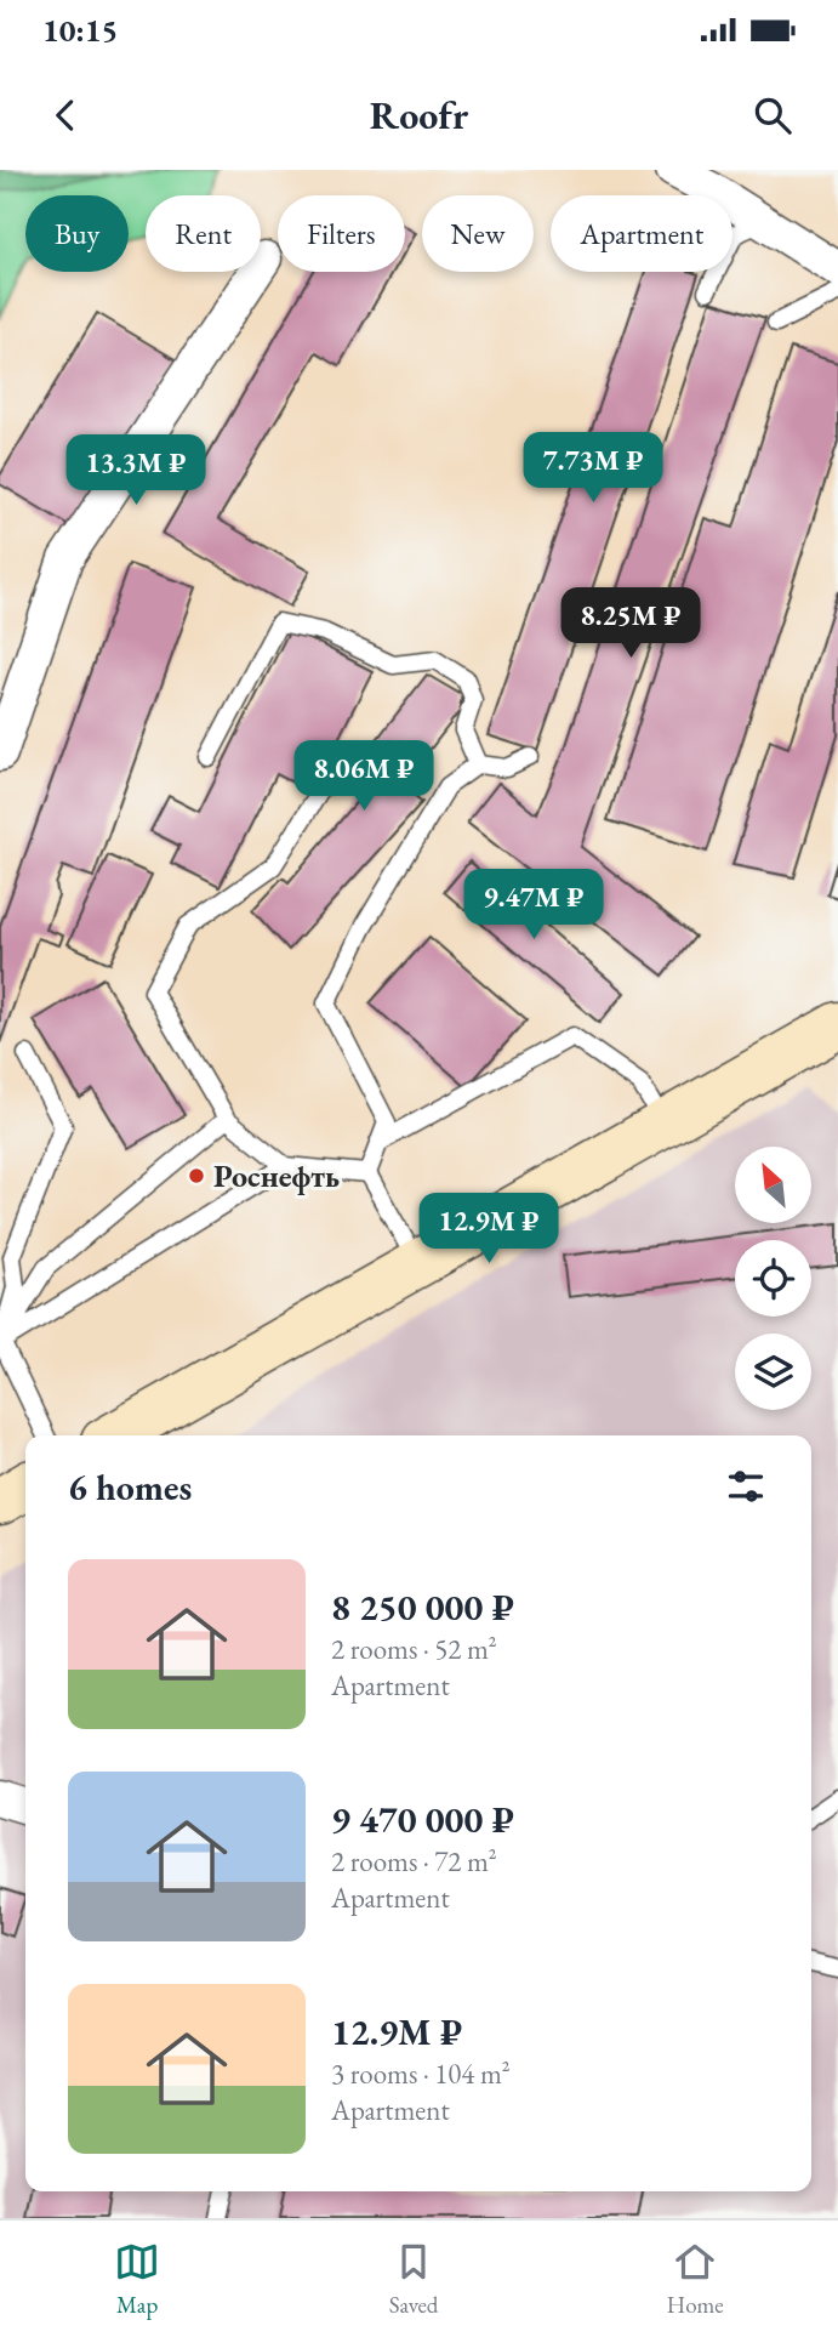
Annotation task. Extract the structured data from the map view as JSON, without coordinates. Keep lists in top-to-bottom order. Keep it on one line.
{"places":["Роснефть"],"north":"top left","page":{"status":"10:15","header":"Roofr","chip":["Buy","Rent","Filters","New","Apartment"],"price":["7.73M ₽","13.3M ₽","8.25M ₽","8.06M ₽","9.47M ₽","12.9M ₽"],"heading":"6 homes","list":[{"name":"8 250 000 ₽","note":"2 rooms · 52 m² · Apartment"},{"name":"9 470 000 ₽","note":"2 rooms · 72 m² · Apartment"},{"name":"12.9M ₽","note":"3 rooms · 104 m² · Apartment"}],"tabs":["Map","Saved","Home"]}}
